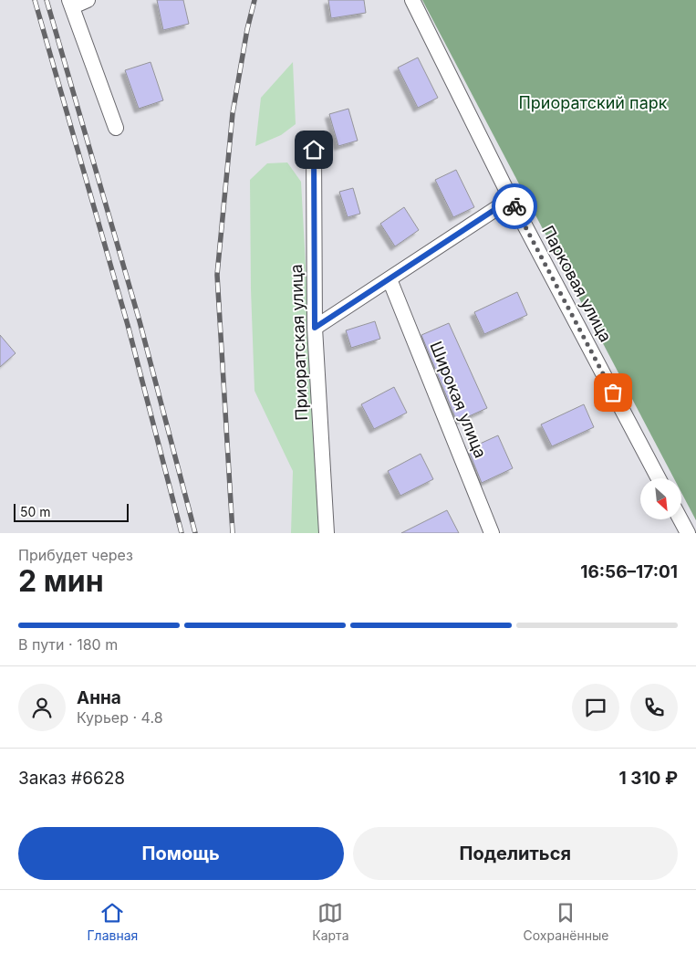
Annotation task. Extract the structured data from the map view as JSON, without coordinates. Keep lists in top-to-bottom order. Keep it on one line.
{"streets":{"street":["Парковая улица","Приоратская улица","Широкая улица"]},"parks":["Приоратский парк"],"scale_bar":"50 m","north":"bottom right","page":{"scale":"50 m","heading":["2 мин","Прибудет через","16:56–17:01"],"panel":["Анна","Курьер · 4.8","Заказ #6628","1 310 ₽"],"bar":"В пути · 180 m","buttons":["Помощь","Поделиться"],"tabs":["Главная","Карта","Сохранённые"]}}
